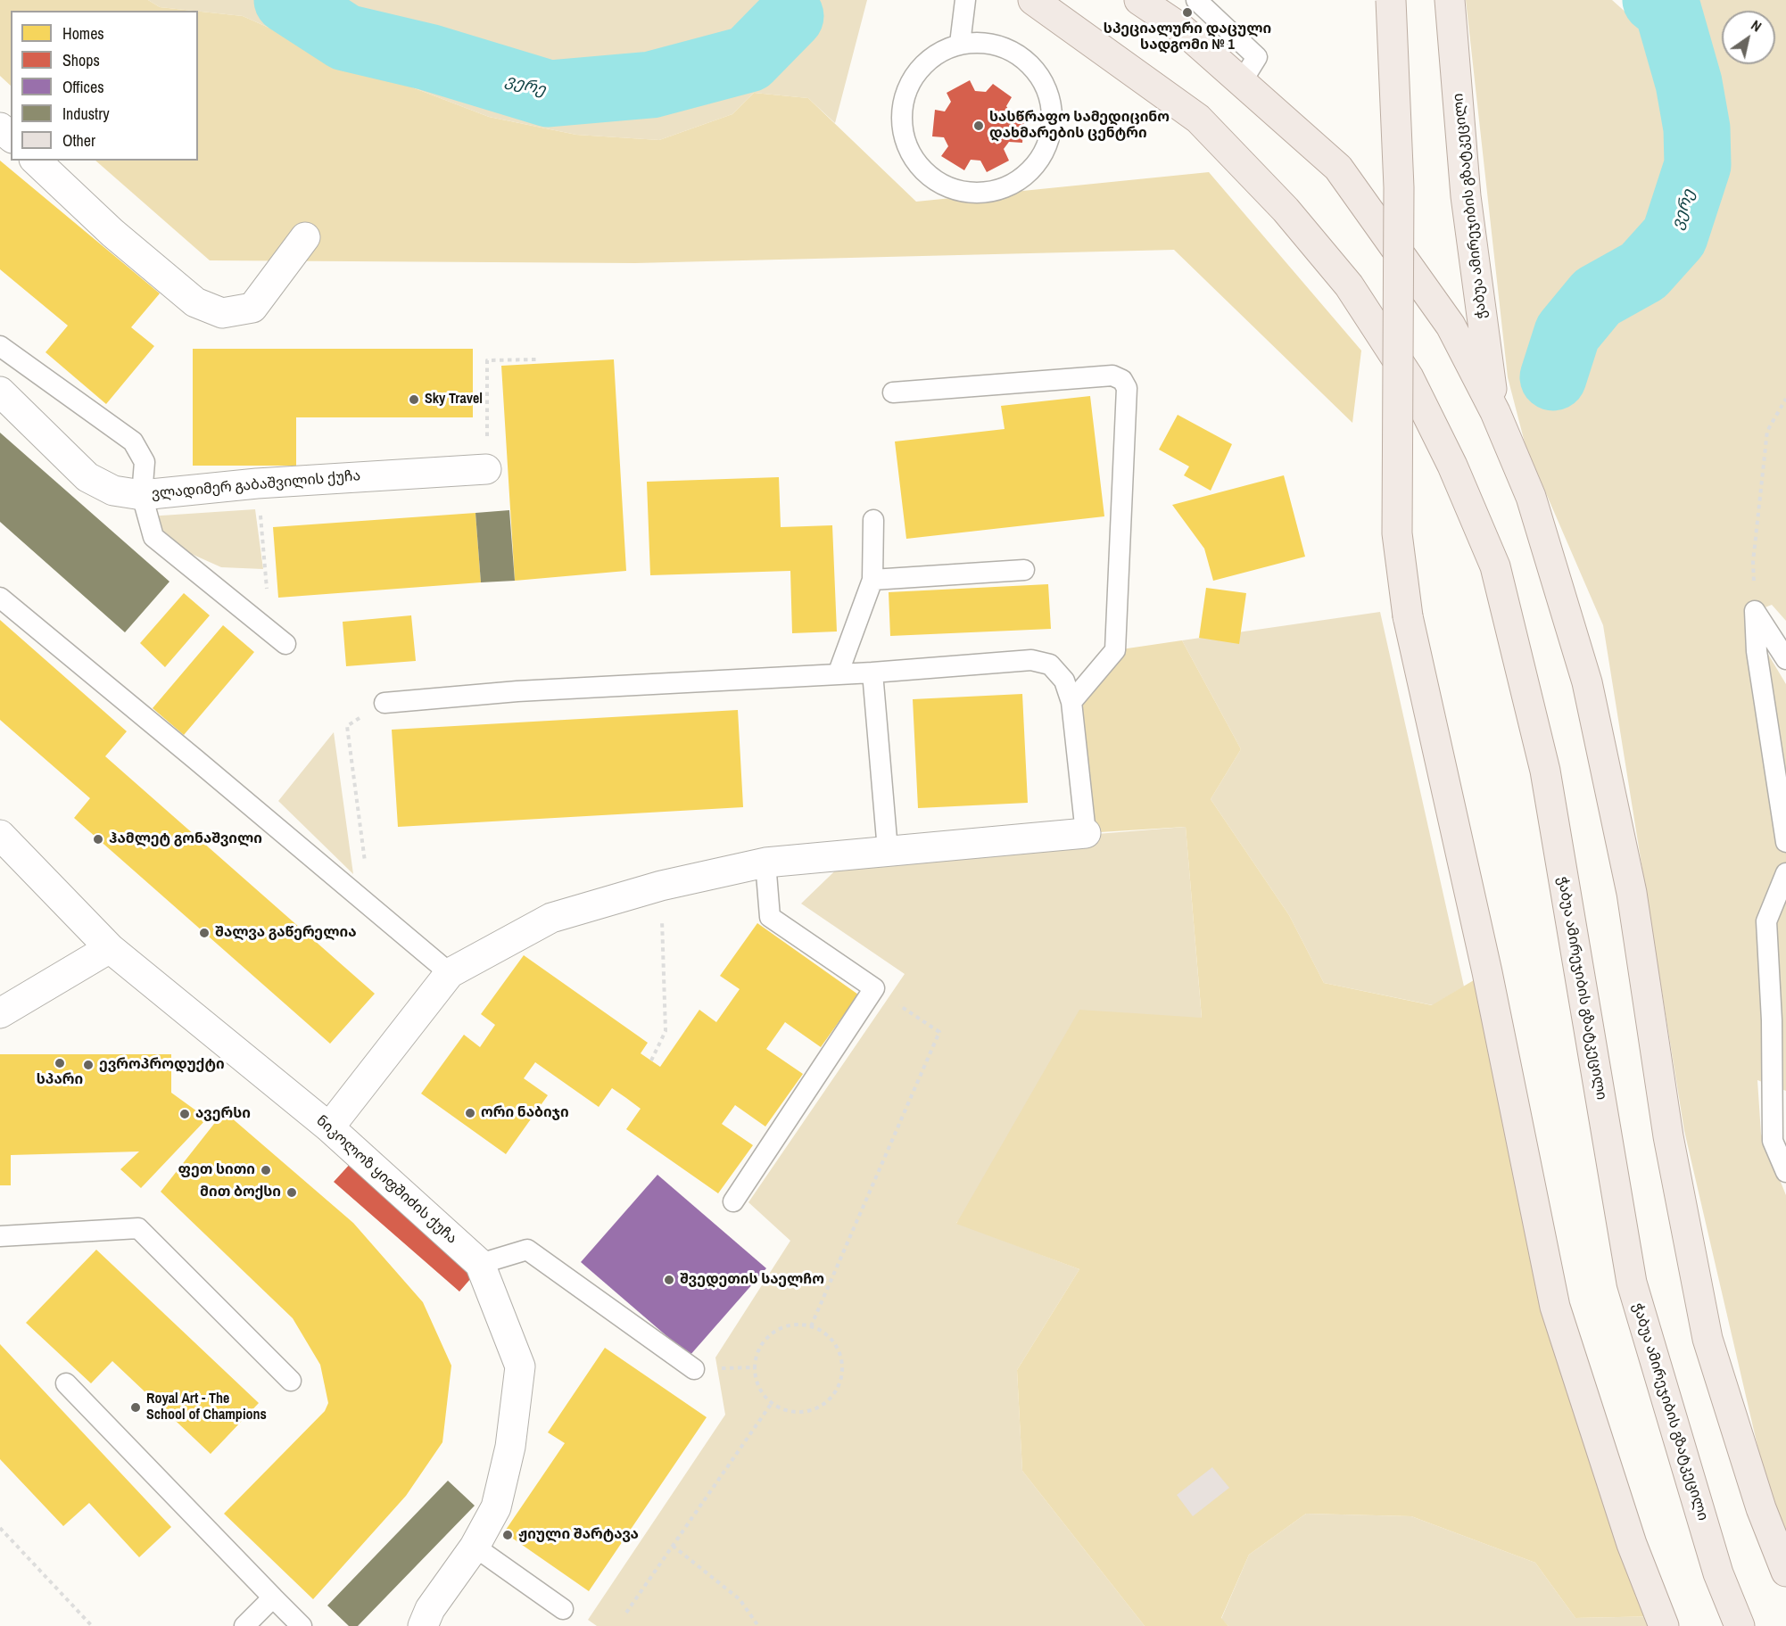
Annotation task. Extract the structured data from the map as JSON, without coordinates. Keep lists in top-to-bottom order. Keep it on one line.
{"streets":{"main road":["ჭაბუა ამირეჯიბის გზატკეცილი"],"street":["ვლადიმერ გაბაშვილის ქუჩა","ნიკოლოზ ყიფშიძის ქუჩა"]},"water":["ვერე"],"places":["სპეციალური დაცული სადგომი № 1","სასწრაფო სამედიცინო დახმარების ცენტრი","Sky Travel","ჰამლეტ გონაშვილი","შალვა გაწერელია","სპარი","ევროპროდუქტი","ორი ნაბიჯი","ავერსი","ფეთ სითი","მით ბოქსი","შვედეთის საელჩო","Royal Art - The School of Champions","ჟიული შარტავა"],"legend":["Homes","Shops","Offices","Industry","Other"],"north":"top right"}
